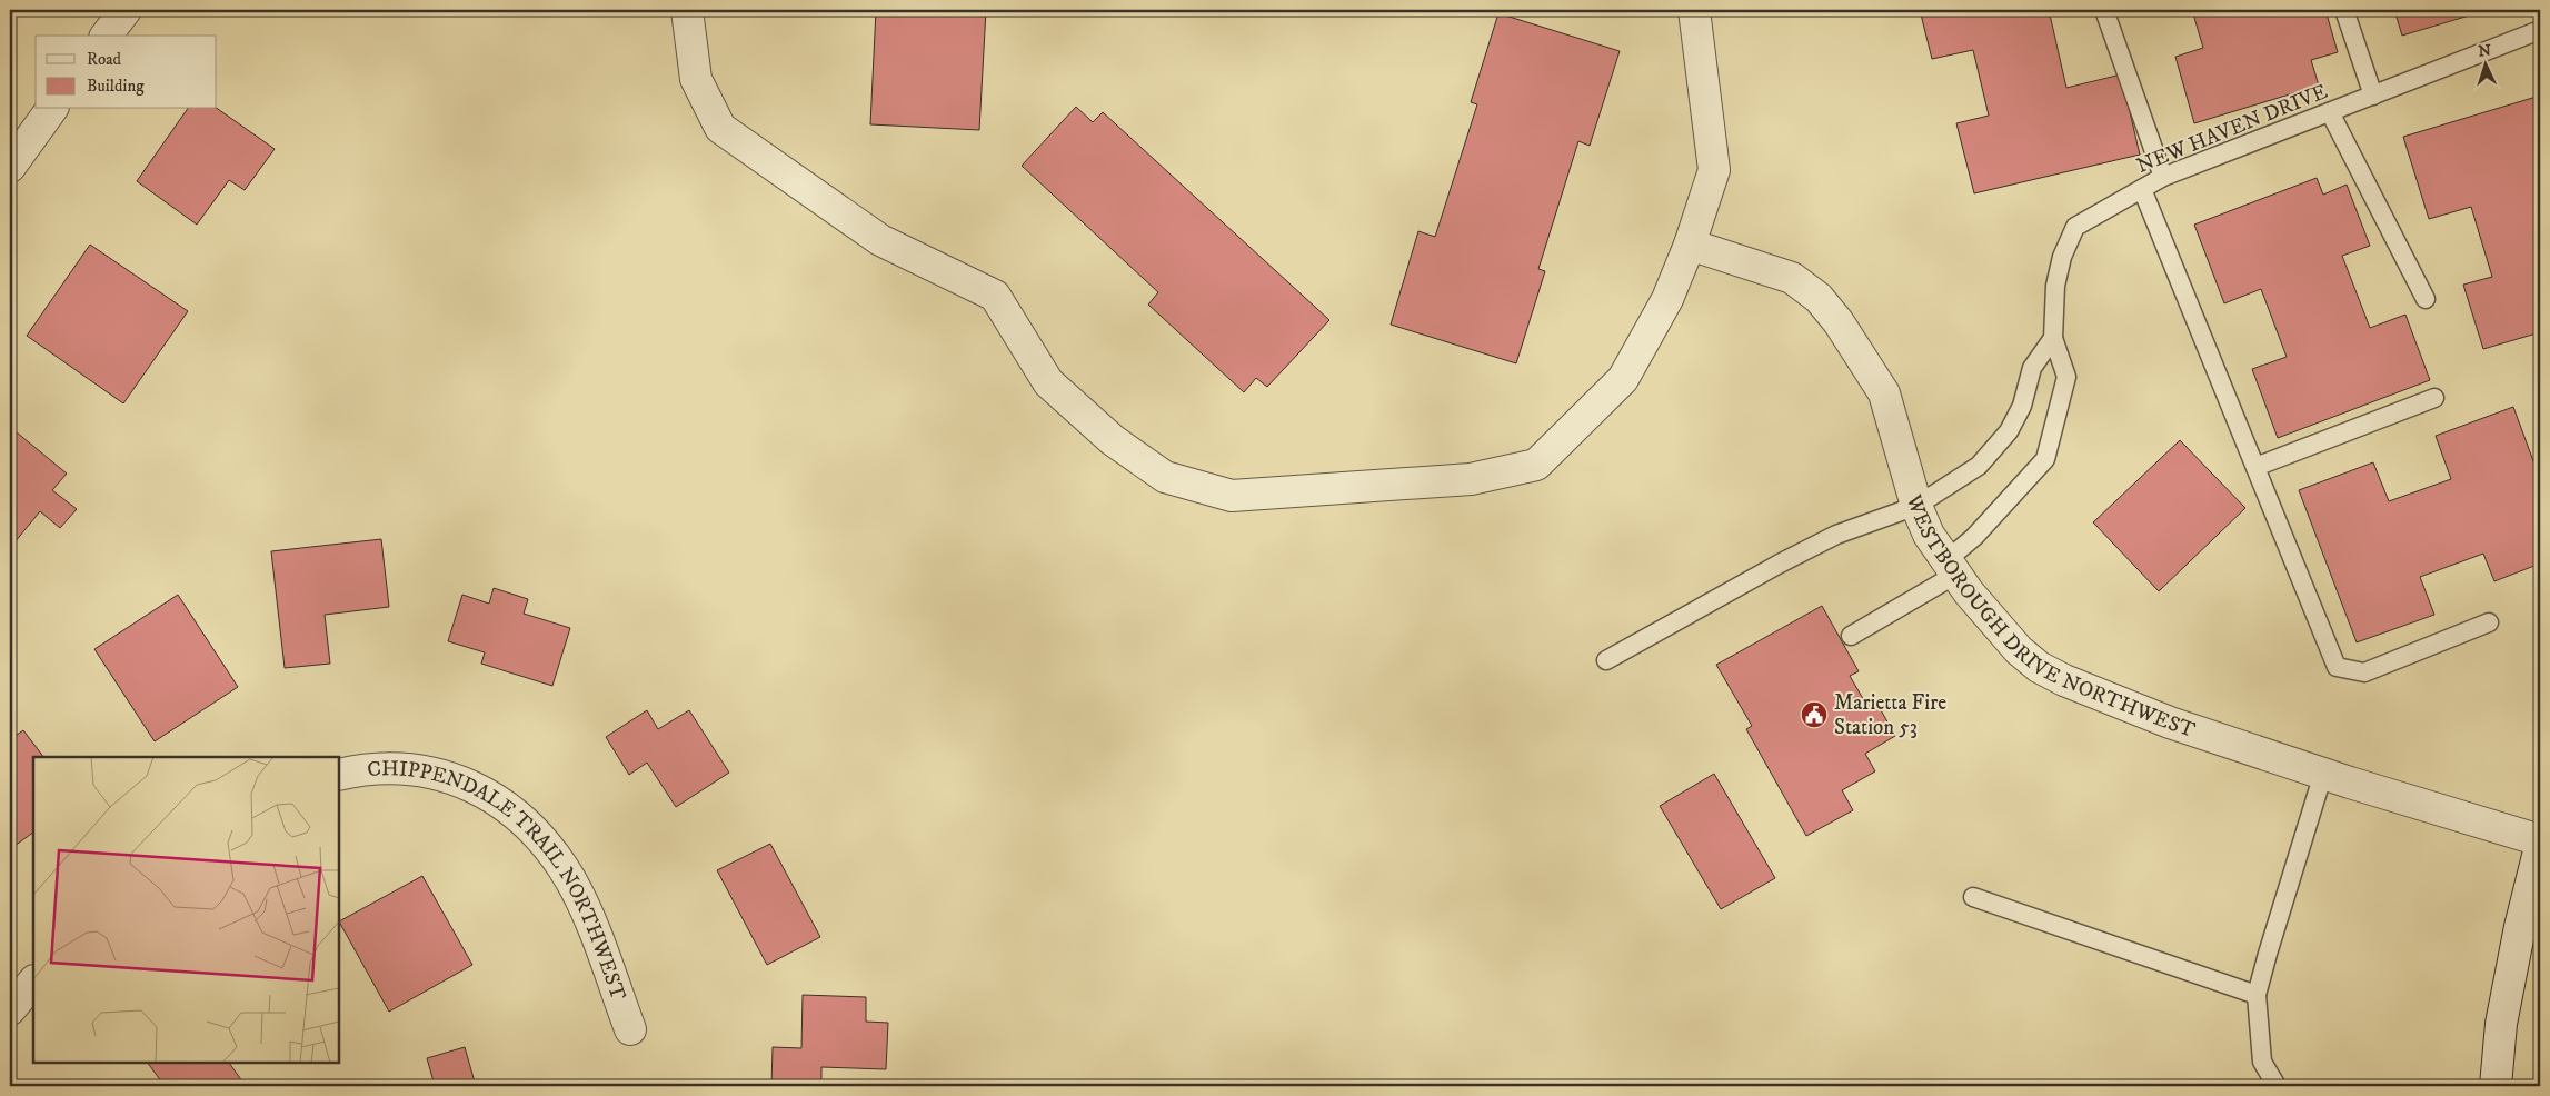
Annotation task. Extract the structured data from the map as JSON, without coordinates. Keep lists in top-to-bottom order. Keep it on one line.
{"streets":{"street":["WESTBOROUGH DRIVE NORTHWEST","CHIPPENDALE TRAIL NORTHWEST"],"lane":["NEW HAVEN DRIVE"]},"places":{"public building":["Marietta Fire Station 53"]},"legend":["Road","Building"],"north":"top"}
